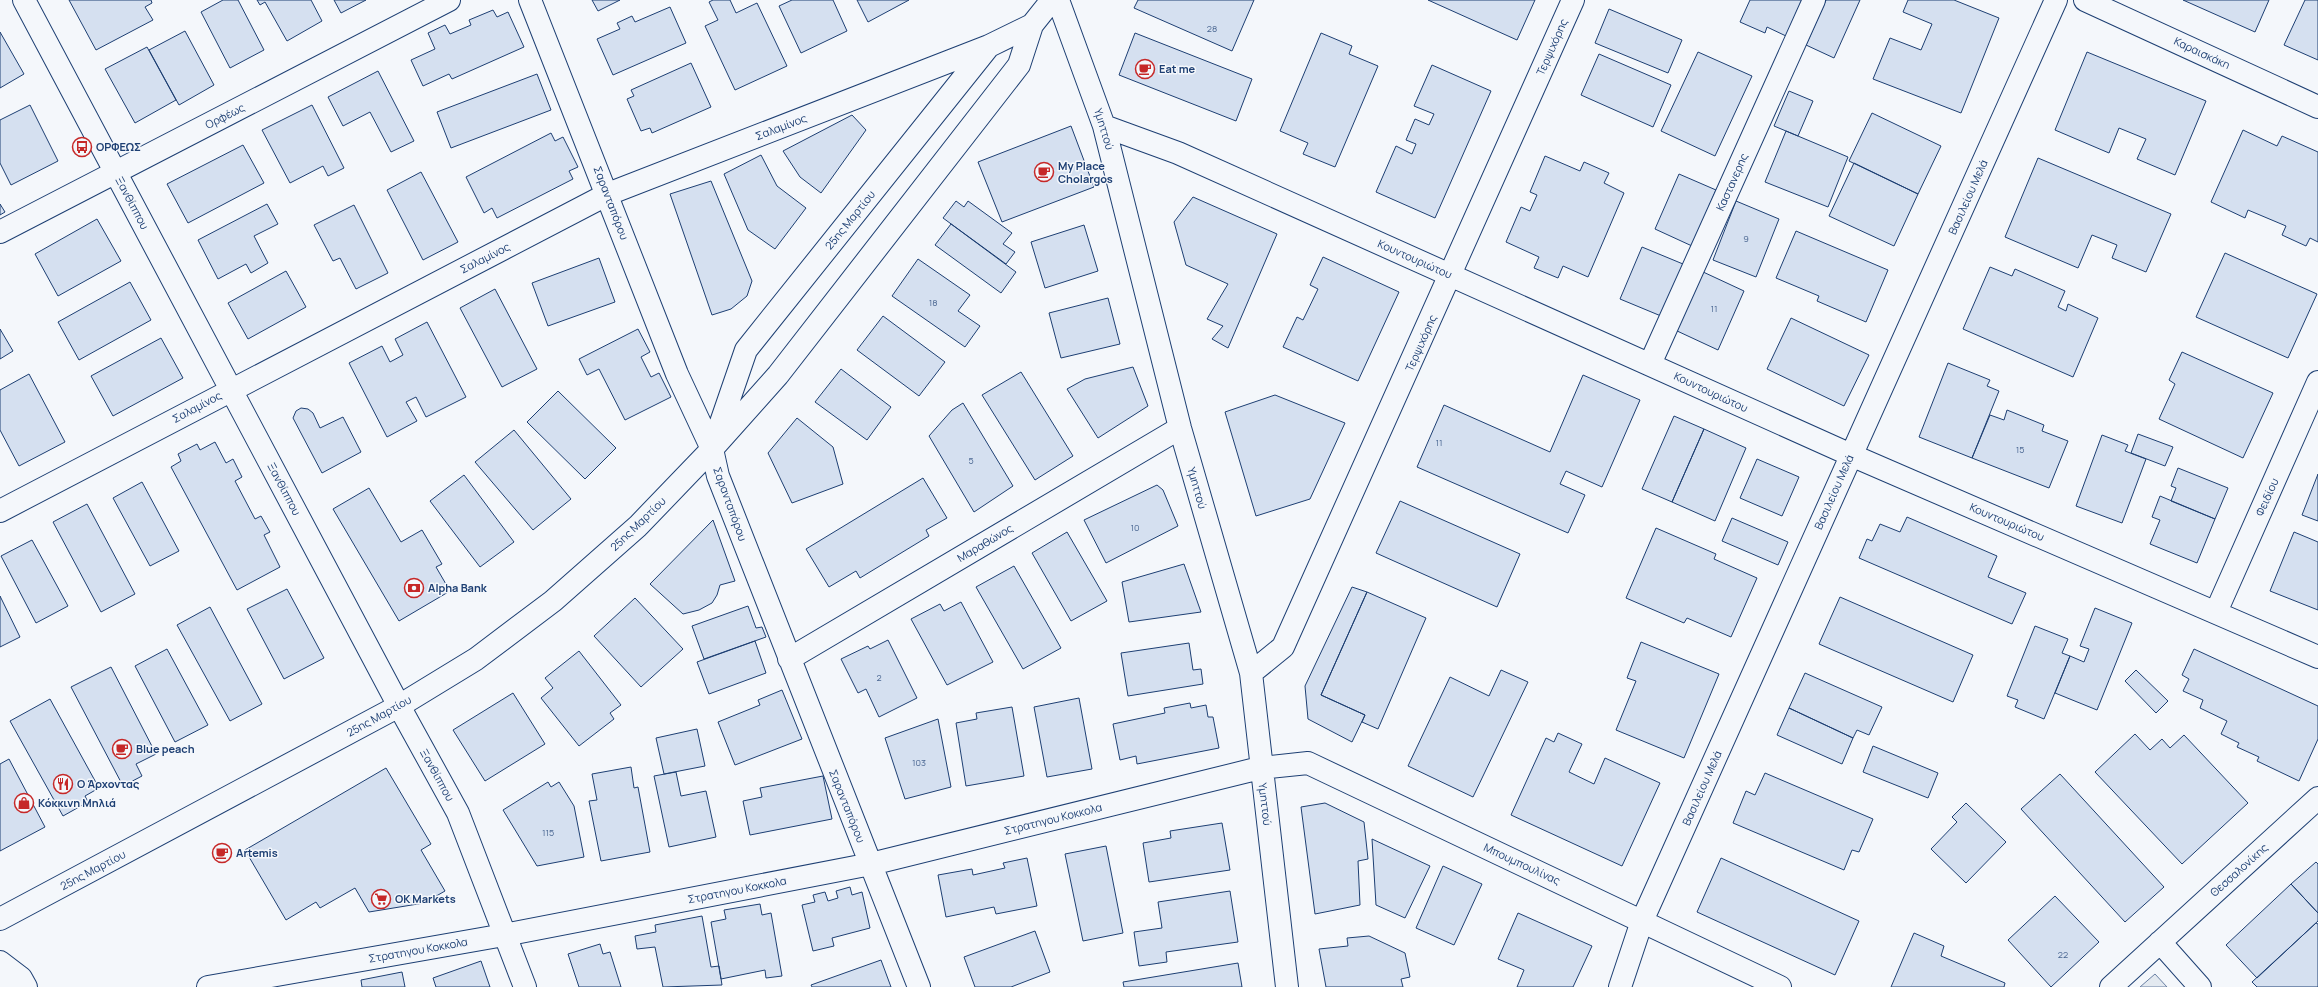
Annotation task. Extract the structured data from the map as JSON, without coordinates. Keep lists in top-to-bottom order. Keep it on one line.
{"streets":{"street":["Τερψιχόρης","Καραισκάκη","Ορφέως","Σαλαμίνος","Υμηττού","Καστανερης","Βασιλείου Μελά","Ξανθίππου","Σαρανταπόρου","25ης Μαρτίου","Κουντουριώτου","Φειδίου","Μαραθώνος","Στρατηγου Κοκκολα","Μπουμπουλίνας","Θεσσαλονίκης"]},"crossings":[["Τερψιχόρης","Υμηττού"],["Τερψιχόρης","Κουντουριώτου"],["Ορφέως","Ξανθίππου"],["Σαλαμίνος","Ξανθίππου"],["Σαλαμίνος","Σαρανταπόρου"],["Σαλαμίνος","25ης Μαρτίου"],["Υμηττού","Κουντουριώτου"],["Υμηττού","Μαραθώνος"],["Υμηττού","Στρατηγου Κοκκολα"],["Υμηττού","Μπουμπουλίνας"],["Καστανερης","Κουντουριώτου"],["Βασιλείου Μελά","Κουντουριώτου"],["Βασιλείου Μελά","Μπουμπουλίνας"],["Ξανθίππου","25ης Μαρτίου"],["Ξανθίππου","Στρατηγου Κοκκολα"],["Σαρανταπόρου","25ης Μαρτίου"],["Σαρανταπόρου","Μαραθώνος"],["Σαρανταπόρου","Στρατηγου Κοκκολα"],["Κουντουριώτου","Φειδίου"],["Στρατηγου Κοκκολα","Μπουμπουλίνας"]],"places":{"cafe":["Eat me","My Place Cholargos","Blue peach","Artemis"],"bus stop":["ΟΡΦΕΩΣ"],"bank":["Alpha Bank"],"restaurant":["Ο Άρχοντας"],"shop":["Κόκκινη Μηλιά"],"supermarket":["OK Markets"]},"house_numbers":["28","9","18","11","11","15","5","10","2","103","115","22"]}
